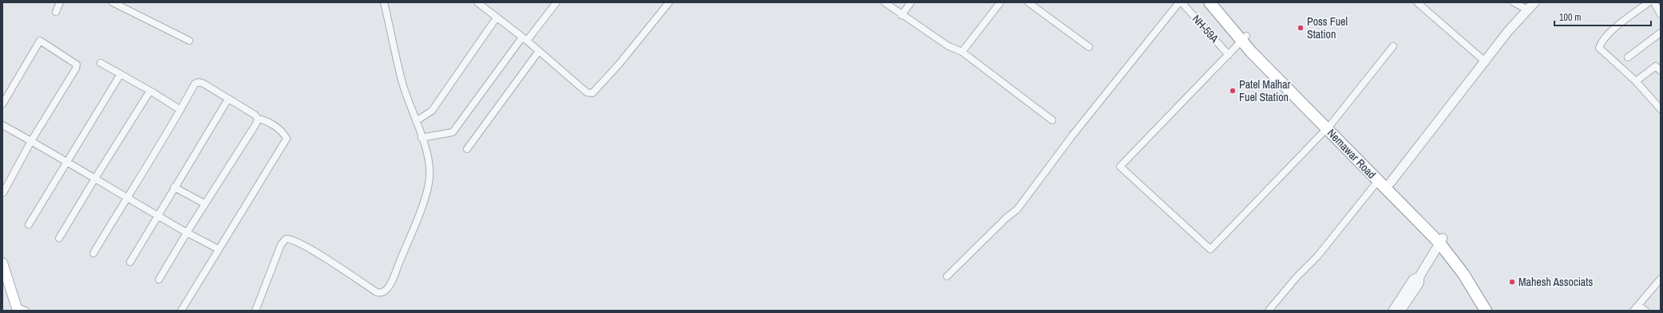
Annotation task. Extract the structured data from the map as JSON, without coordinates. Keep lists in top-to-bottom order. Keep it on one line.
{"streets":{"highway":["Nemawar Road"],"street":["NH-59A"]},"places":["Poss Fuel Station","Patel Malhar Fuel Station","Mahesh Associats"],"scale_bar":"100 m"}
